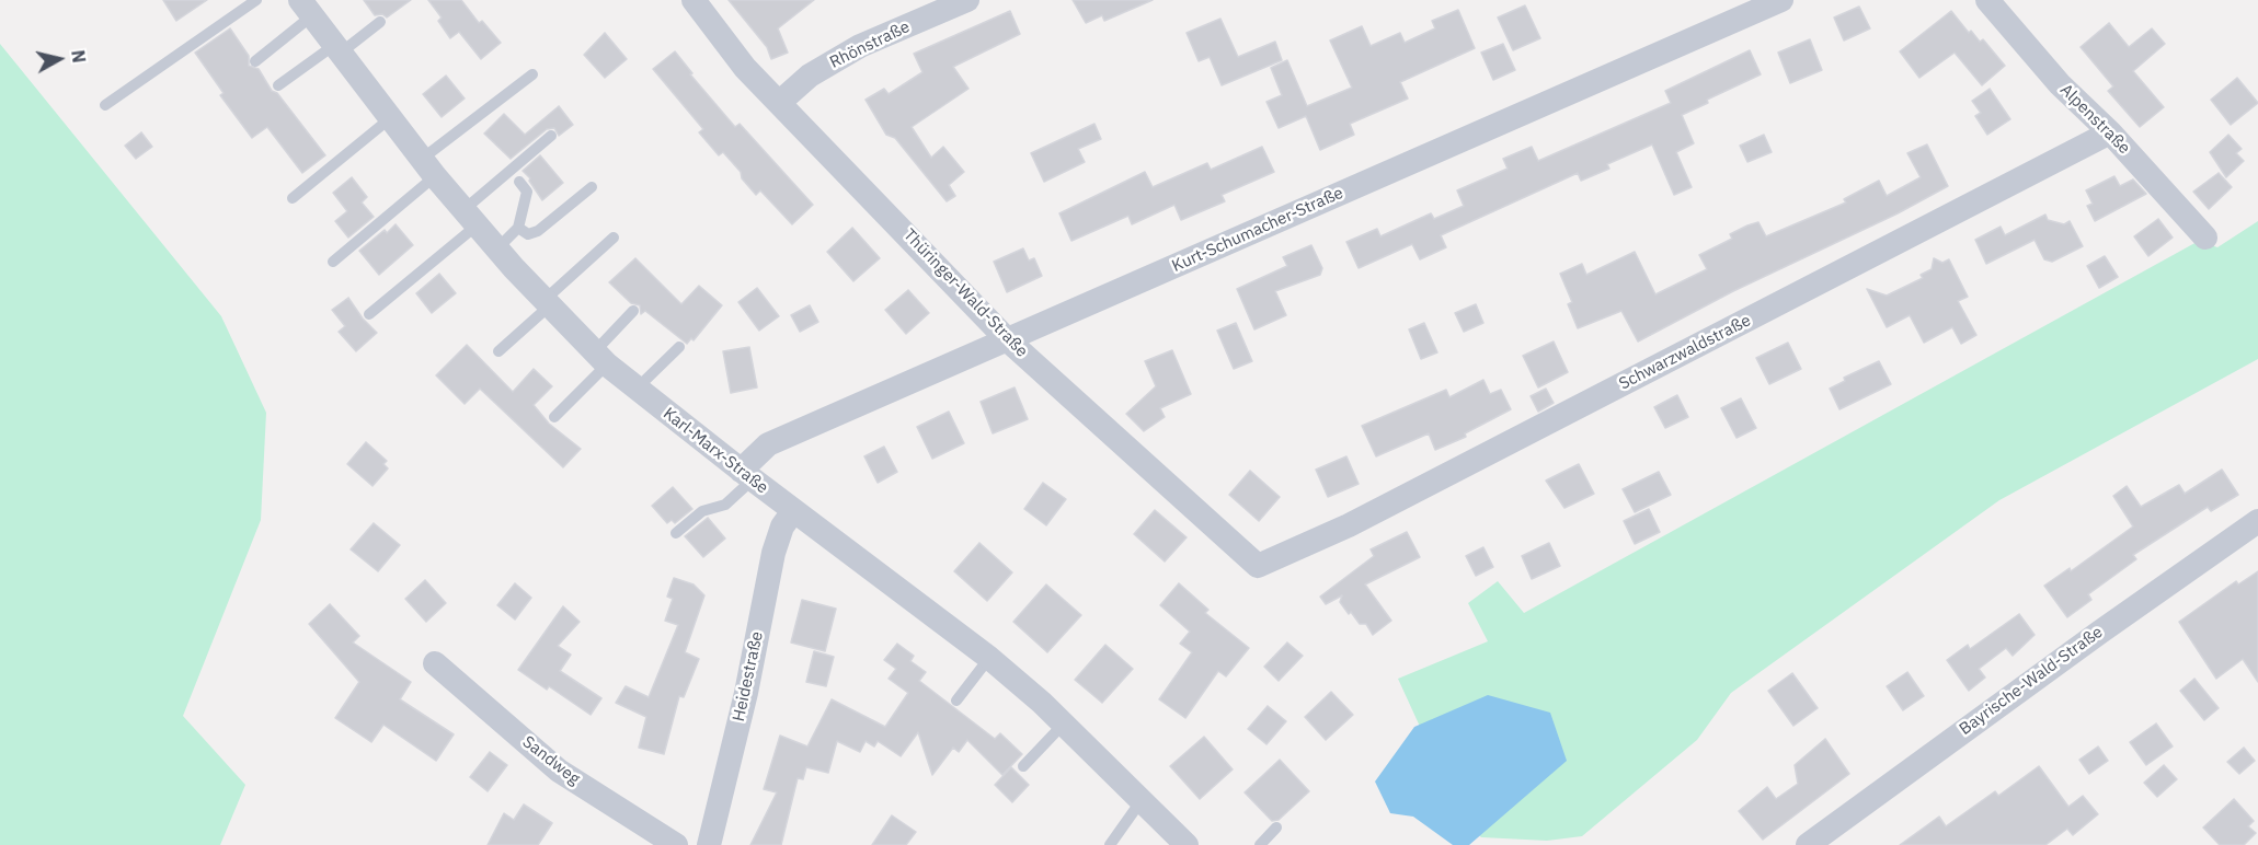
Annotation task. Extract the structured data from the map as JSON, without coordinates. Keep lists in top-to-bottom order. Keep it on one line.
{"streets":{"street":["Rhönstraße","Alpenstraße","Kurt-Schumacher-Straße","Thüringer-Wald-Straße","Schwarzwaldstraße","Karl-Marx-Straße","Heidestraße","Bayrische-Wald-Straße","Sandweg"]},"crossings":[["Rhönstraße","Thüringer-Wald-Straße"],["Alpenstraße","Schwarzwaldstraße"],["Kurt-Schumacher-Straße","Thüringer-Wald-Straße"],["Kurt-Schumacher-Straße","Karl-Marx-Straße"],["Thüringer-Wald-Straße","Schwarzwaldstraße"],["Karl-Marx-Straße","Heidestraße"]],"north":"right"}
